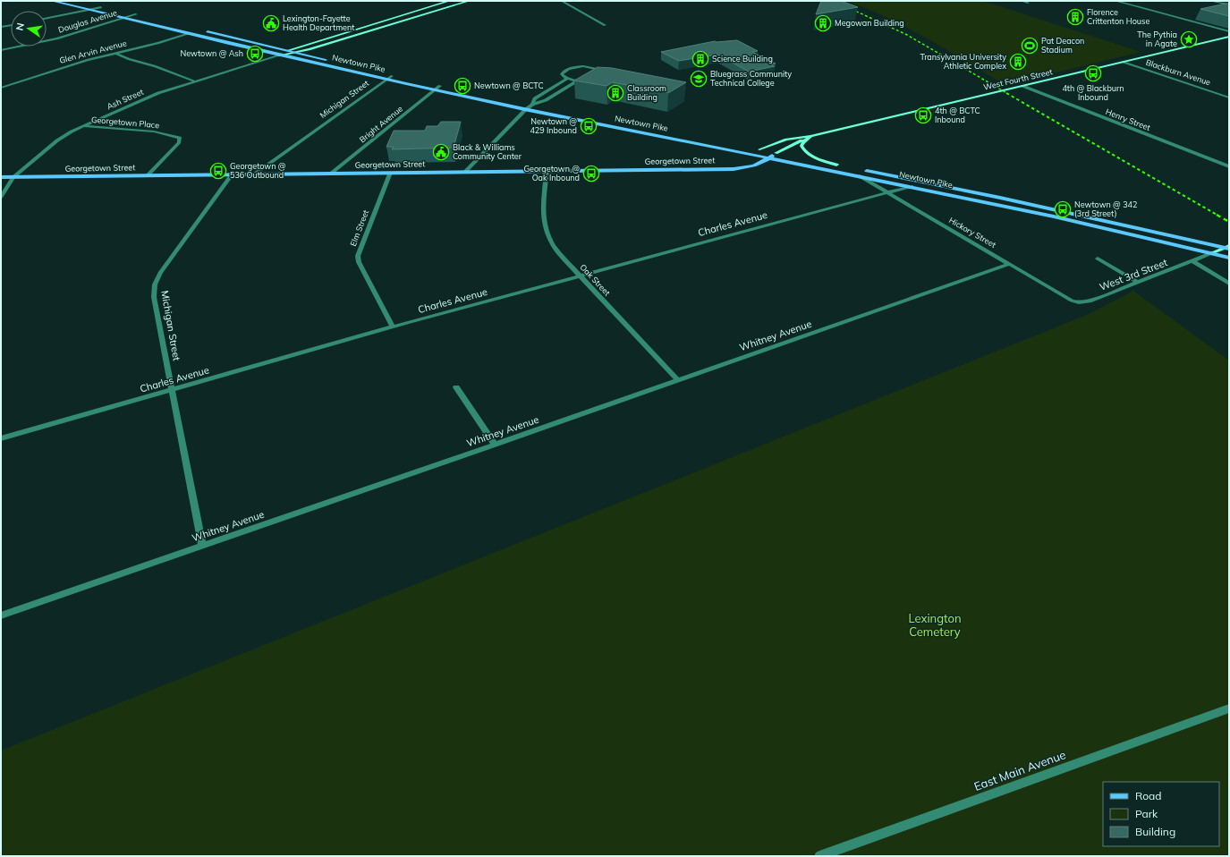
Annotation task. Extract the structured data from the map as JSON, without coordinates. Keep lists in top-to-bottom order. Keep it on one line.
{"streets":{"main road":["Newtown Pike","West Fourth Street","Georgetown Street"],"street":["Douglas Avenue","Glen Arvin Avenue","Blackburn Avenue","Ash Street","Michigan Street","Henry Street","Georgetown Place","Bright Avenue","Charles Avenue","Elm Street","Hickory Street","West 3rd Street","Oak Street","Whitney Avenue","East Main Avenue"]},"crossings":[["Douglas Avenue","Newtown Pike"],["Glen Arvin Avenue","Newtown Pike"],["Newtown Pike","Ash Street"],["Newtown Pike","Michigan Street"],["Newtown Pike","Bright Avenue"],["Newtown Pike","Georgetown Street"],["Newtown Pike","Charles Avenue"],["Newtown Pike","Hickory Street"],["Newtown Pike","West 3rd Street"],["Blackburn Avenue","West Fourth Street"],["West Fourth Street","Henry Street"],["West Fourth Street","Georgetown Street"],["Ash Street","Georgetown Place"],["Ash Street","Georgetown Street"],["Michigan Street","Georgetown Street"],["Michigan Street","Charles Avenue"],["Michigan Street","Whitney Avenue"],["Georgetown Place","Georgetown Street"],["Bright Avenue","Georgetown Street"],["Georgetown Street","Elm Street"],["Georgetown Street","Oak Street"],["Charles Avenue","Elm Street"],["Charles Avenue","Hickory Street"],["Charles Avenue","Oak Street"],["Hickory Street","West 3rd Street"],["Hickory Street","Whitney Avenue"],["Oak Street","Whitney Avenue"]],"parks":["Lexington Cemetery"],"places":{"building":["Florence Crittenton House","Megowan Building","Science Building","Transylvania University Athletic Complex","Classroom Building"],"public building":["Lexington-Fayette Health Department","Black & Williams Community Center"],"place":["The Pythia in Agate"],"sports":["Pat Deacon Stadium"],"bus stop":["Newtown @ Ash","4th @ Blackburn Inbound","Newtown @ BCTC","4th @ BCTC Inbound","Newtown @ 429 Inbound","Georgetown @ 536 Outbound","Georgetown @ Oak Inbound","Newtown @ 342 (3rd Street)"],"school or university":["Bluegrass Community Technical College"]},"legend":["Road","Park","Building"],"north":"left"}
